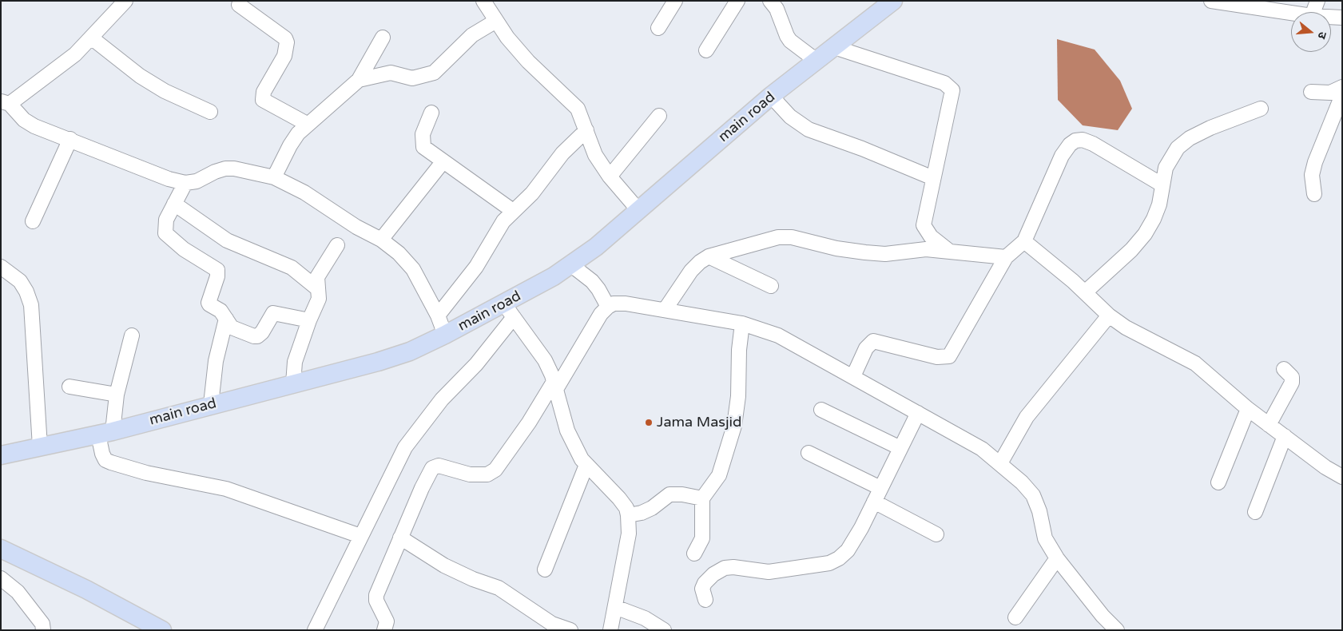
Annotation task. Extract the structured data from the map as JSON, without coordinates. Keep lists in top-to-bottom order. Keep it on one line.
{"streets":{"main road":["main road"]},"places":["Jama Masjid"],"north":"right"}
